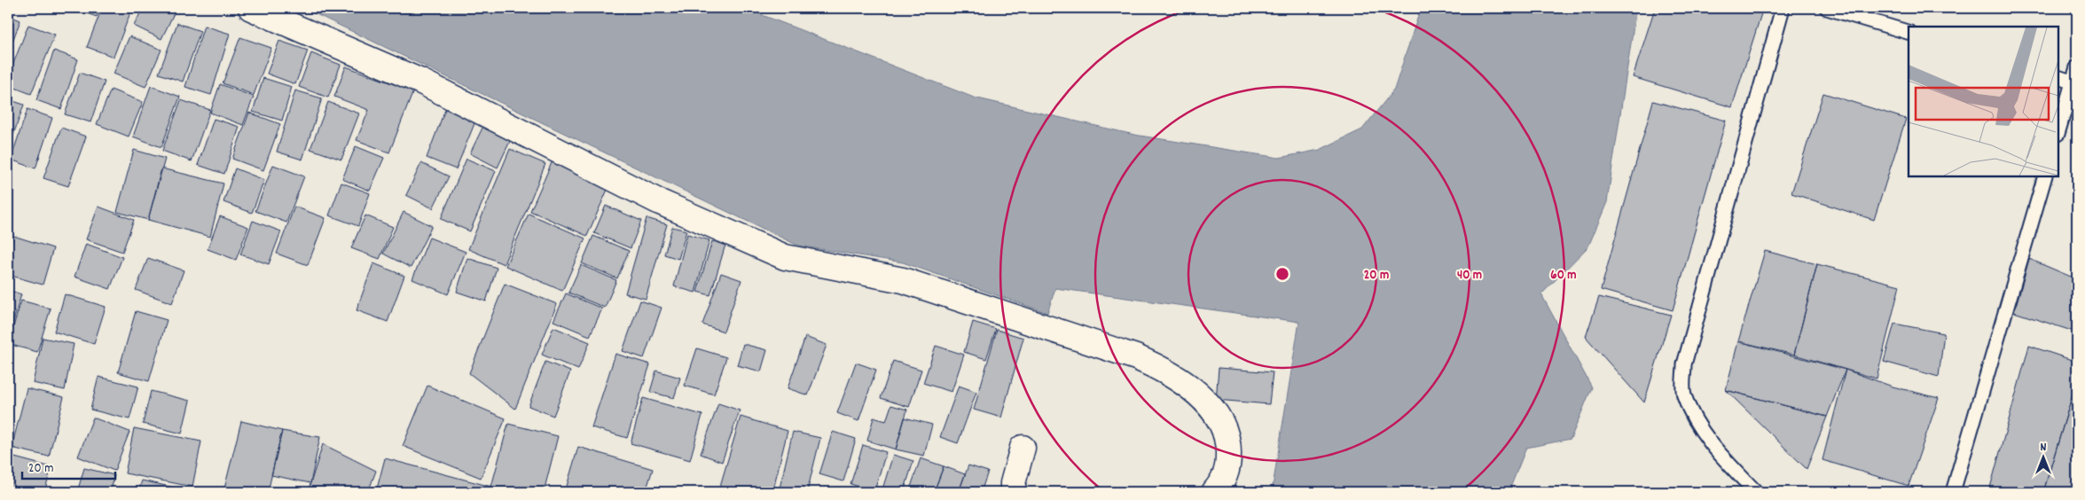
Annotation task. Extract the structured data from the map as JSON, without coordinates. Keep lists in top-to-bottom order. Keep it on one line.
{"scale_bar":"20 m","north":"top","rings":["20 m","40 m","60 m"]}
